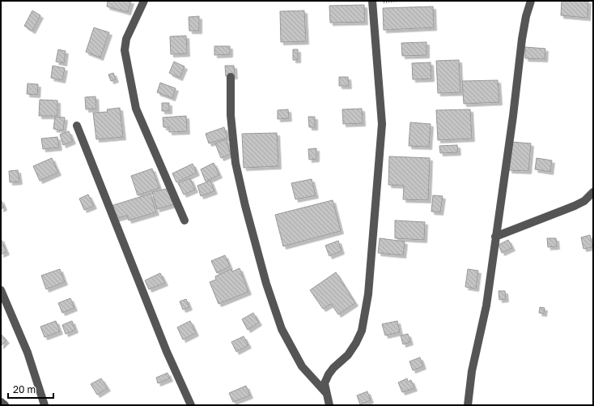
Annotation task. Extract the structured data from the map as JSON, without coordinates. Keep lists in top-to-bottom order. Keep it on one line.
{"scale_bar":"20 m"}
